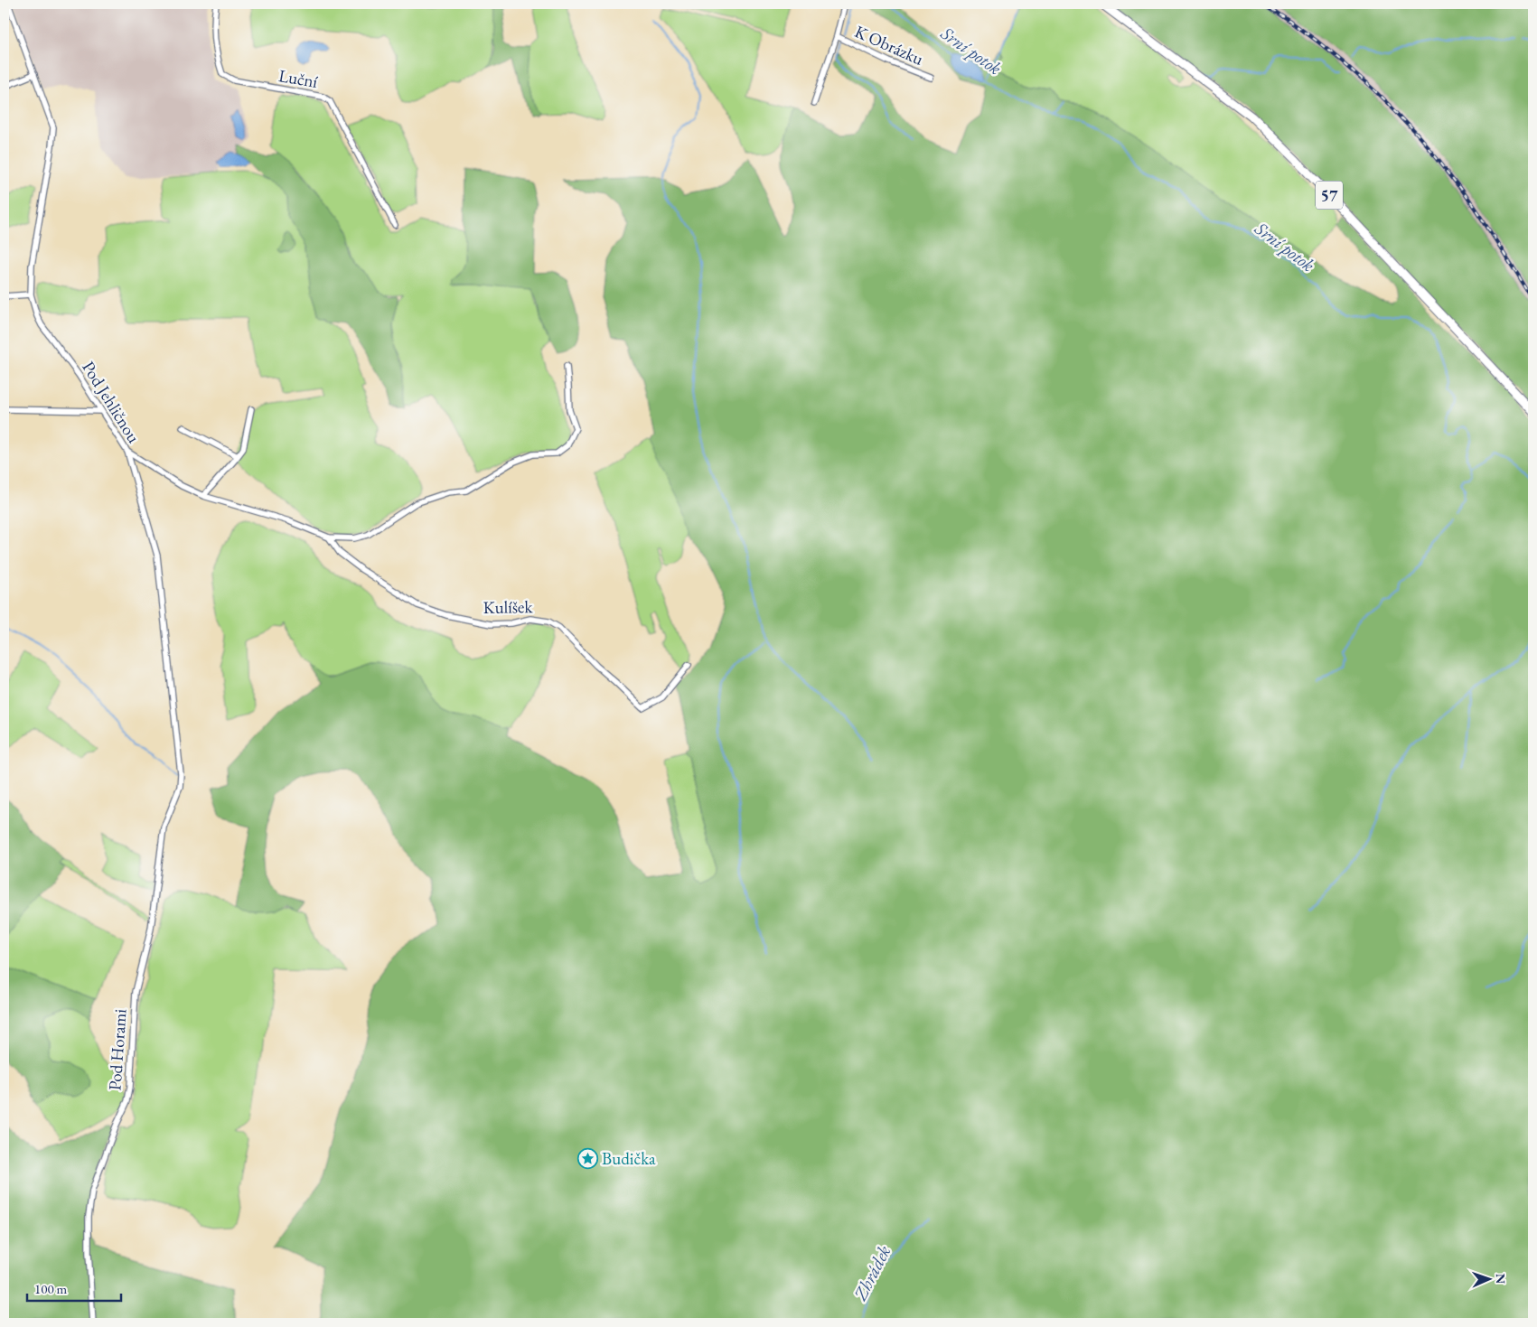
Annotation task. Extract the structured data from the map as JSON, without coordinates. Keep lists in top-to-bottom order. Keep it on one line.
{"streets":{"main road":["57"],"street":["K Obrázku","Luční","Pod Jehličnou","Kulíšek","Pod Horami"]},"crossings":[["Pod Jehličnou","Kulíšek"],["Pod Jehličnou","Pod Horami"]],"water":["Srní potok","Zhrádek"],"places":{"place":["Budička"]},"scale_bar":"100 m","north":"right"}
